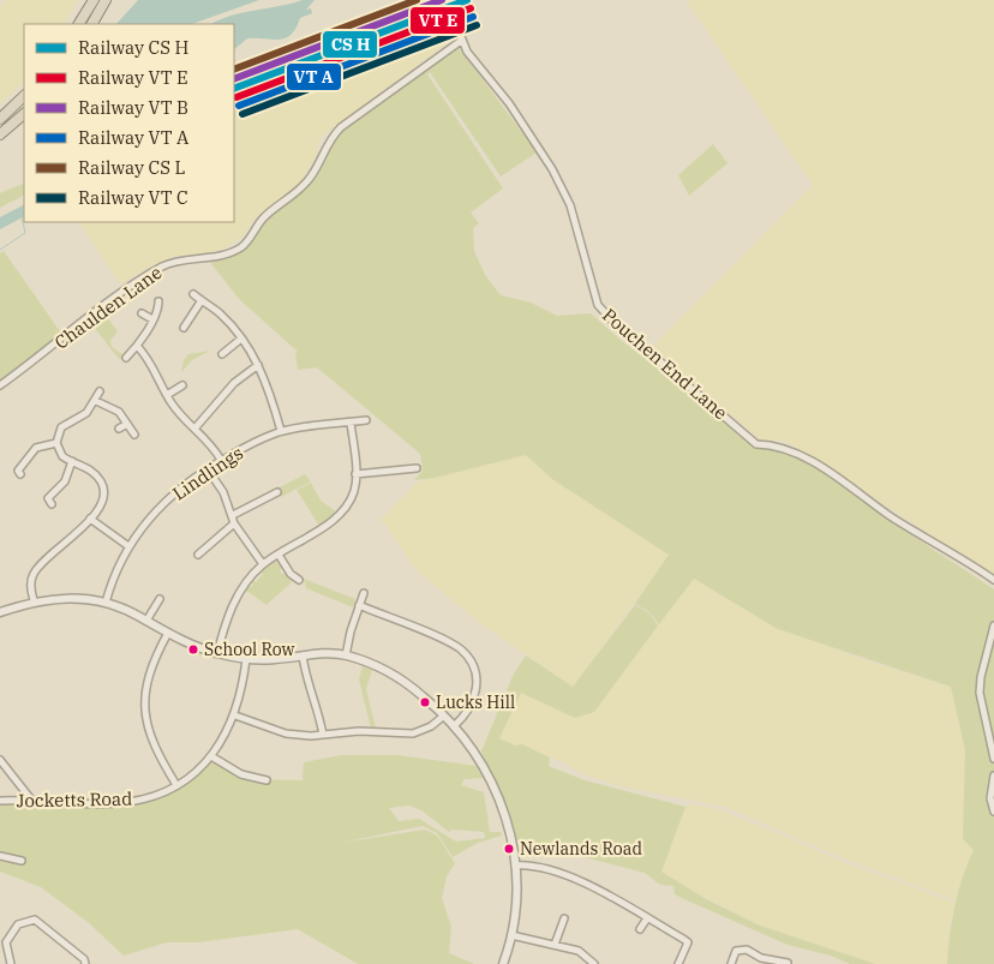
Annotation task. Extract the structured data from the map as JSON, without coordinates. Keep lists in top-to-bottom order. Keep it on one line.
{"streets":{"street":["Chaulden Lane","Pouchen End Lane","Lindlings","Jocketts Road"]},"crossings":[["Chaulden Lane","Pouchen End Lane"]],"places":["School Row","Lucks Hill","Newlands Road"],"legend":["Railway CS H","Railway VT E","Railway VT B","Railway VT A","Railway CS L","Railway VT C"]}
